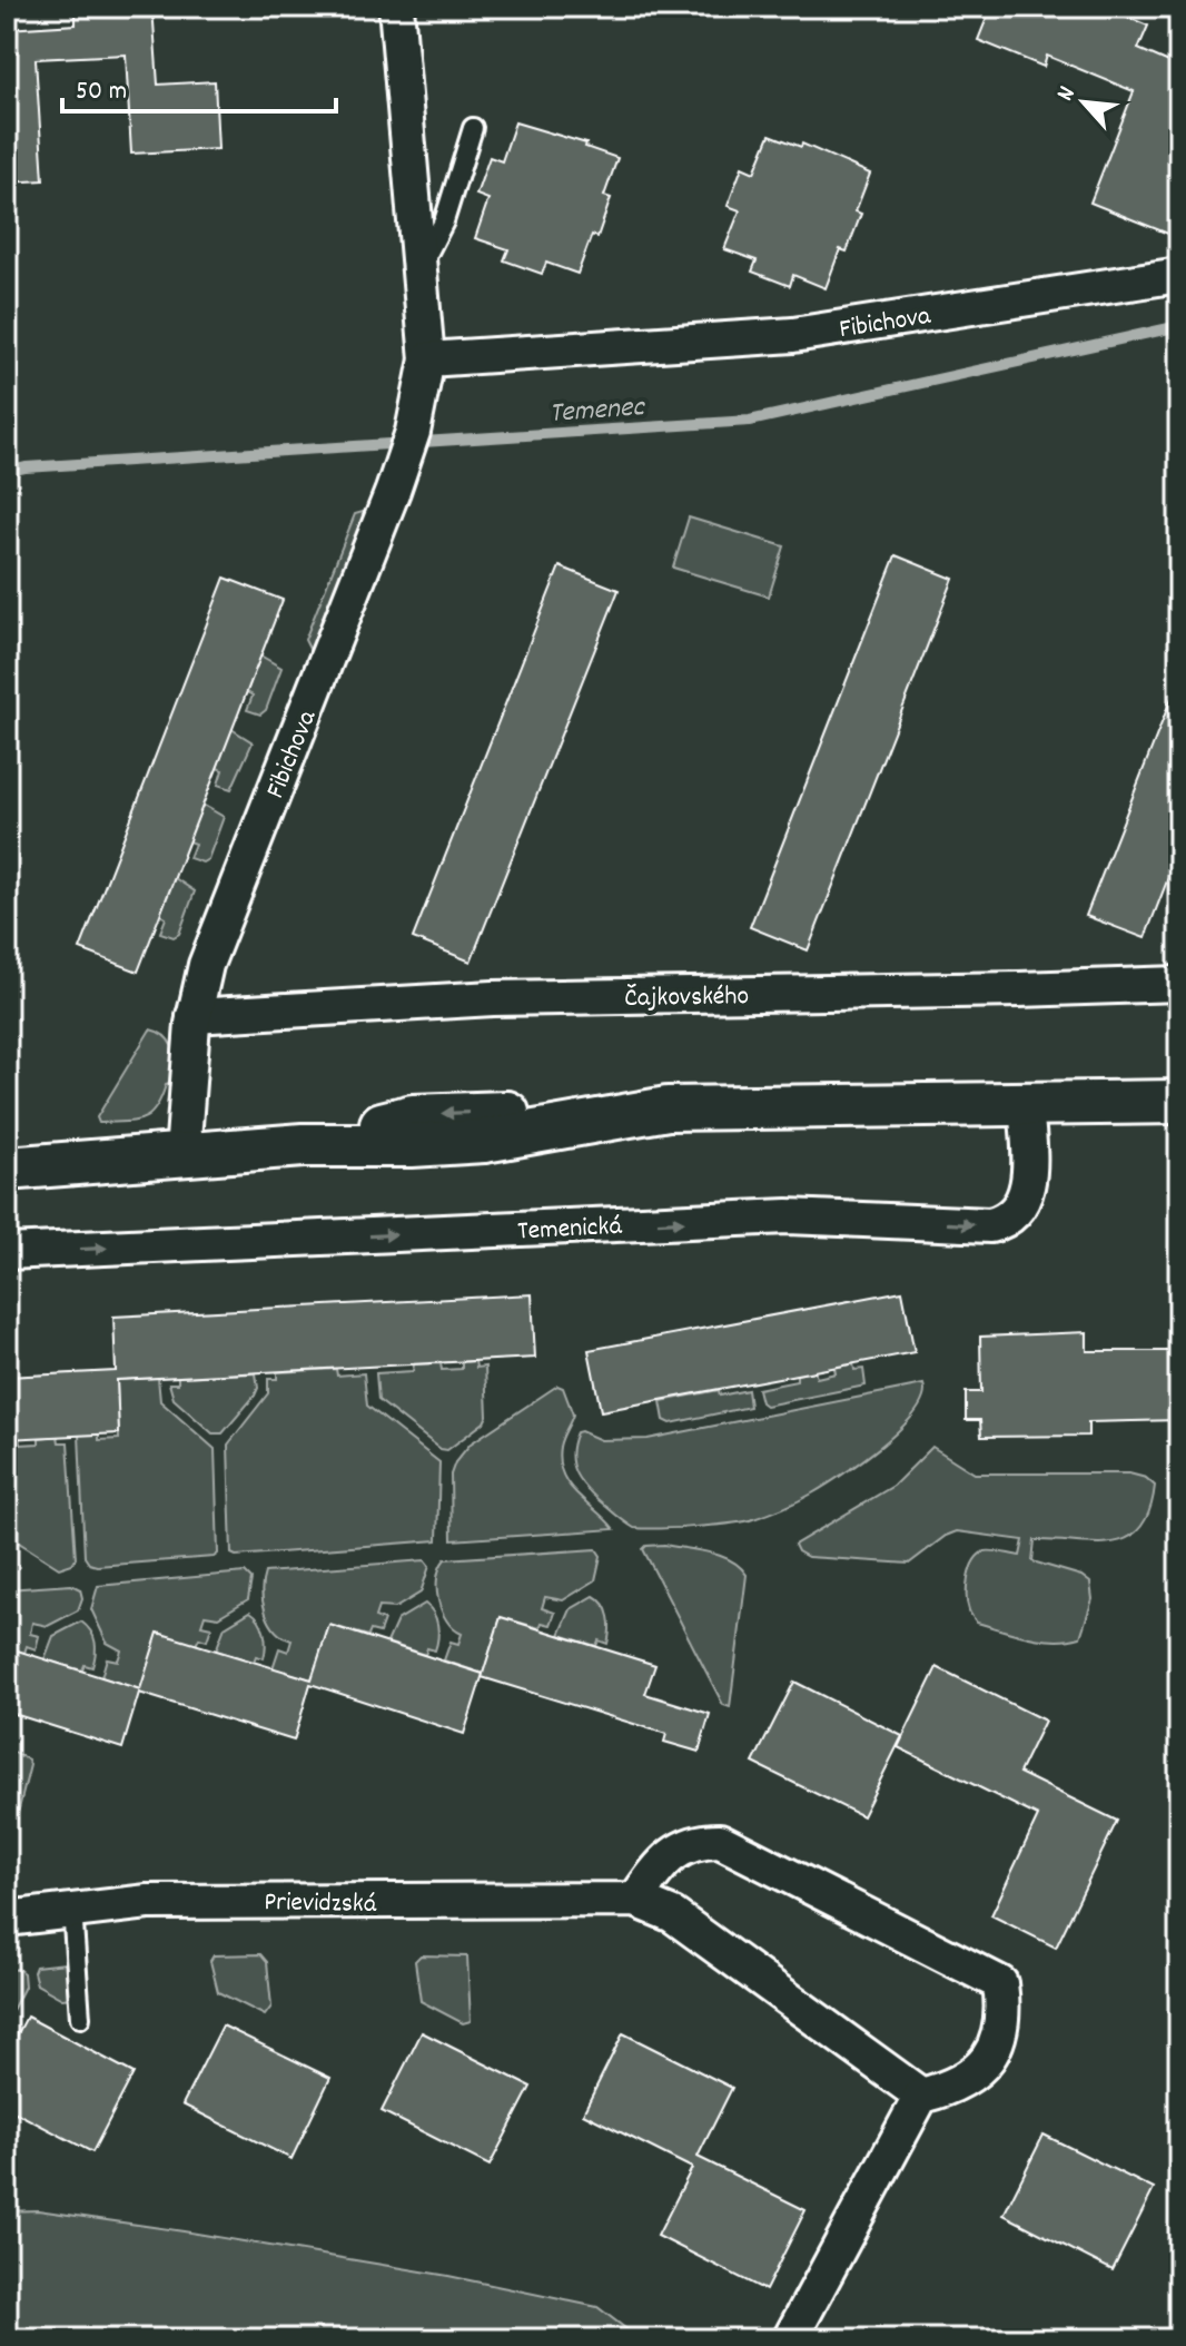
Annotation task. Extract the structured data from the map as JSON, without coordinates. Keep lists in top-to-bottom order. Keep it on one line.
{"streets":{"street":["Fibichova","Čajkovského","Temenická","Prievidzská"]},"crossings":[["Fibichova","Čajkovského"]],"water":["Temenec"],"scale_bar":"50 m","north":"top left"}
